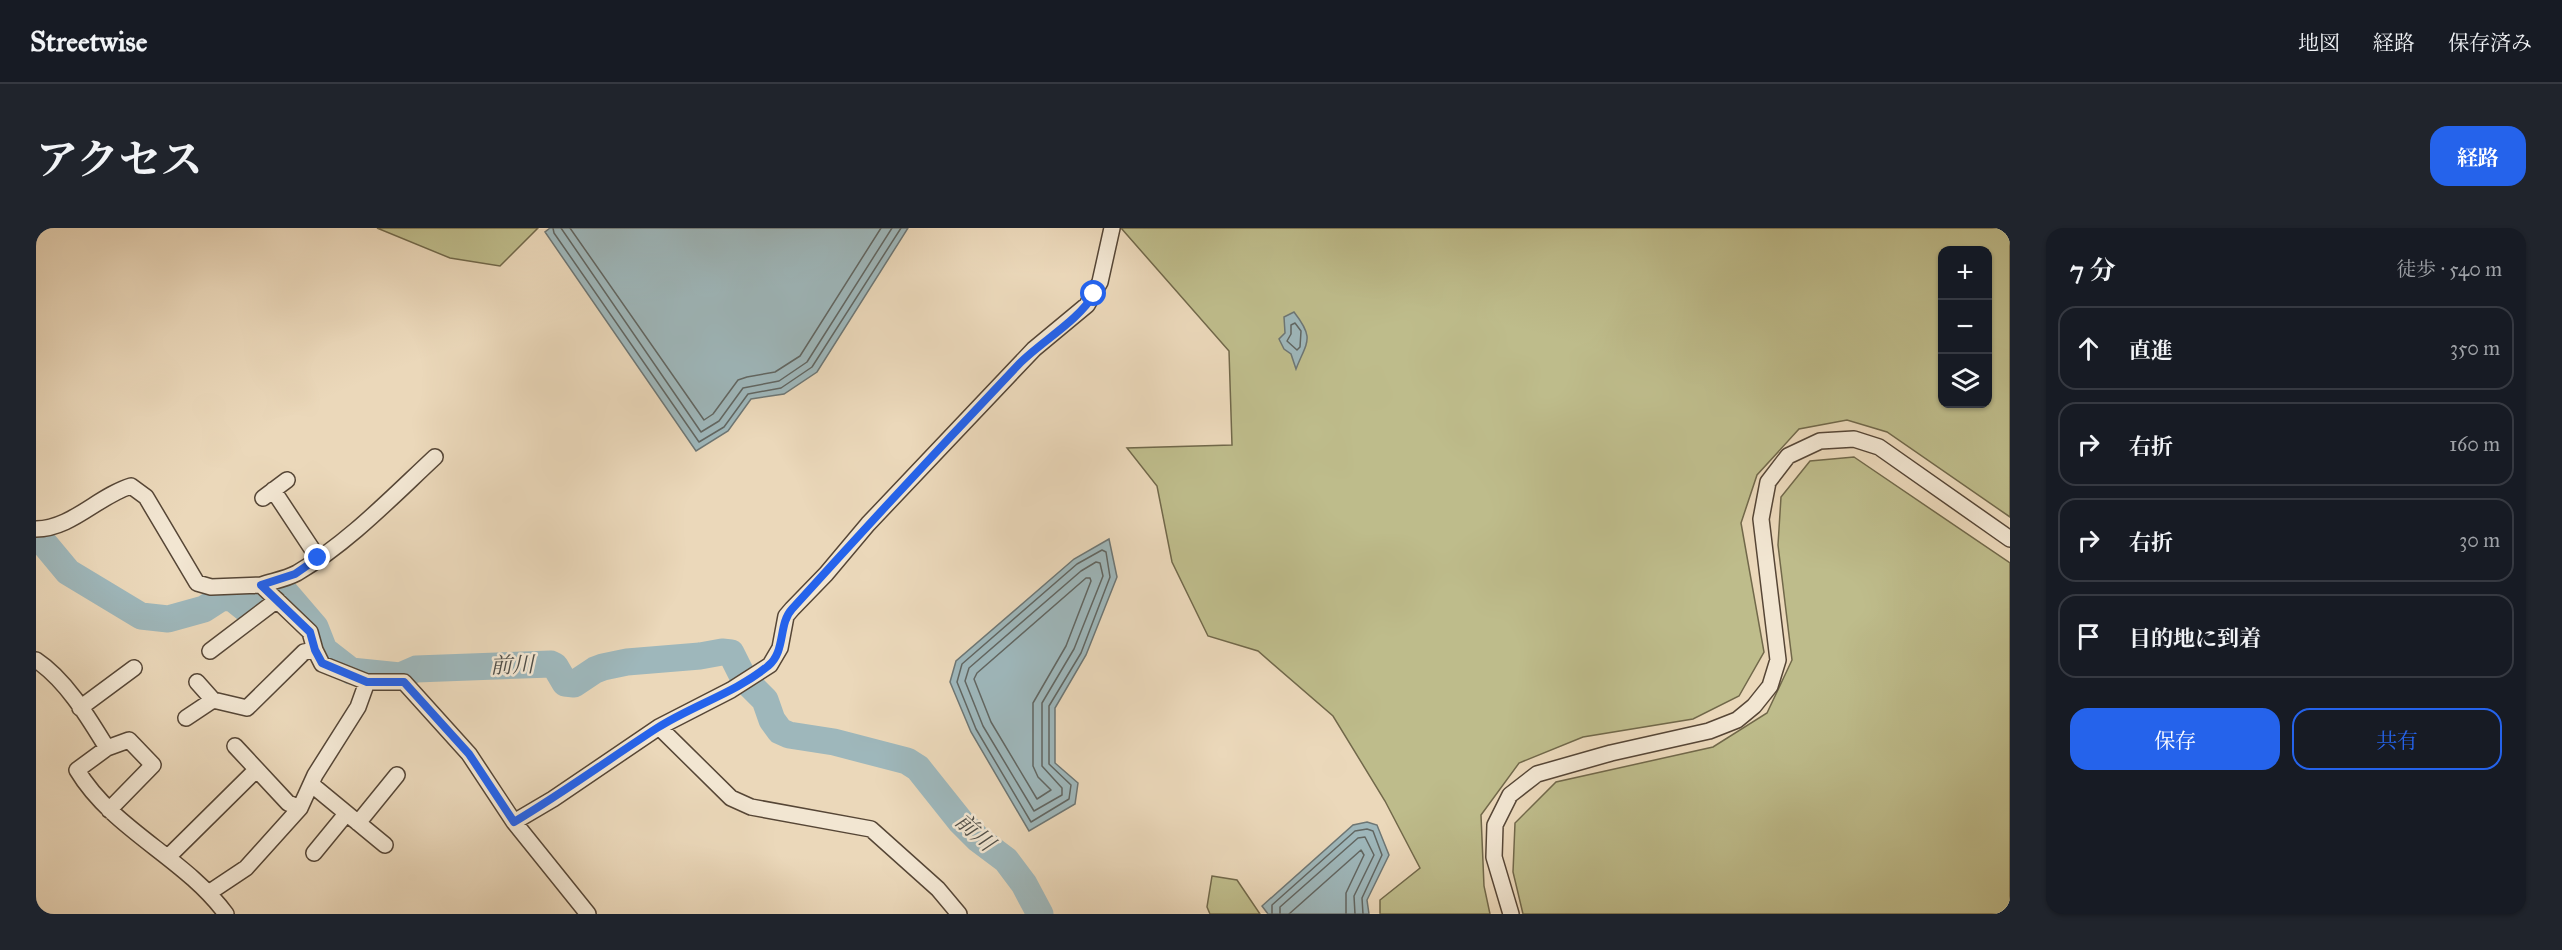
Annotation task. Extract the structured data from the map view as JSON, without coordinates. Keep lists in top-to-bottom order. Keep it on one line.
{"water":["前川"],"page":{"header":"Streetwise","nav":["地図","経路","保存済み"],"title":"アクセス","buttons":["経路",["保存","共有"]],"heading":["7 分","徒歩 · 540 m"],"map_buttons":["+","−"],"list":[["直進","350 m"],["右折","160 m"],["右折","30 m"],"目的地に到着"]}}
